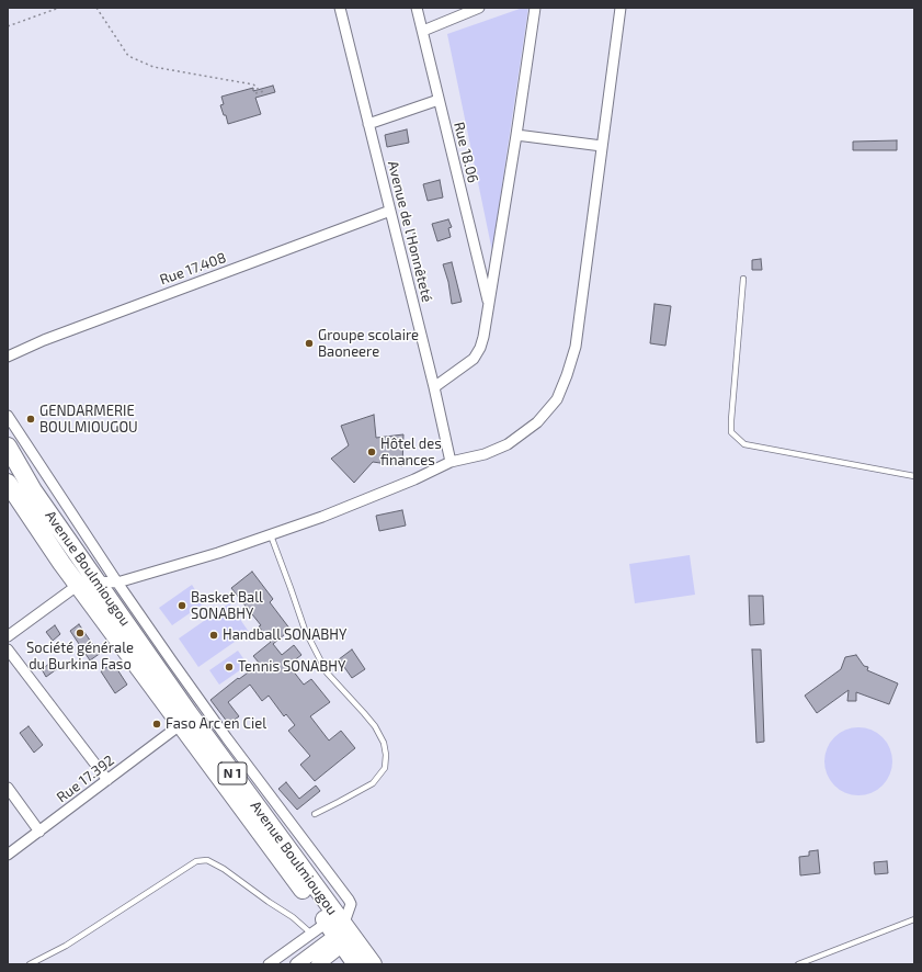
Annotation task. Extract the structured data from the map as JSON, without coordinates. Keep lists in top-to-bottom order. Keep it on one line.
{"streets":{"highway":["Avenue Boulmiougou","N 1"],"street":["Rue 18.06","Avenue de l'Honnêteté","Rue 17.408","Rue 17.392"]},"crossings":[["Avenue de l'Honnêteté","Rue 17.408"],["Avenue Boulmiougou","Rue 17.392"]],"places":["Groupe scolaire Baoneere","GENDARMERIE BOULMIOUGOU","Hôtel des finances","Basket Ball SONABHY","Société générale du Burkina Faso","Handball SONABHY","Tennis SONABHY","Faso Arc en Ciel"]}
